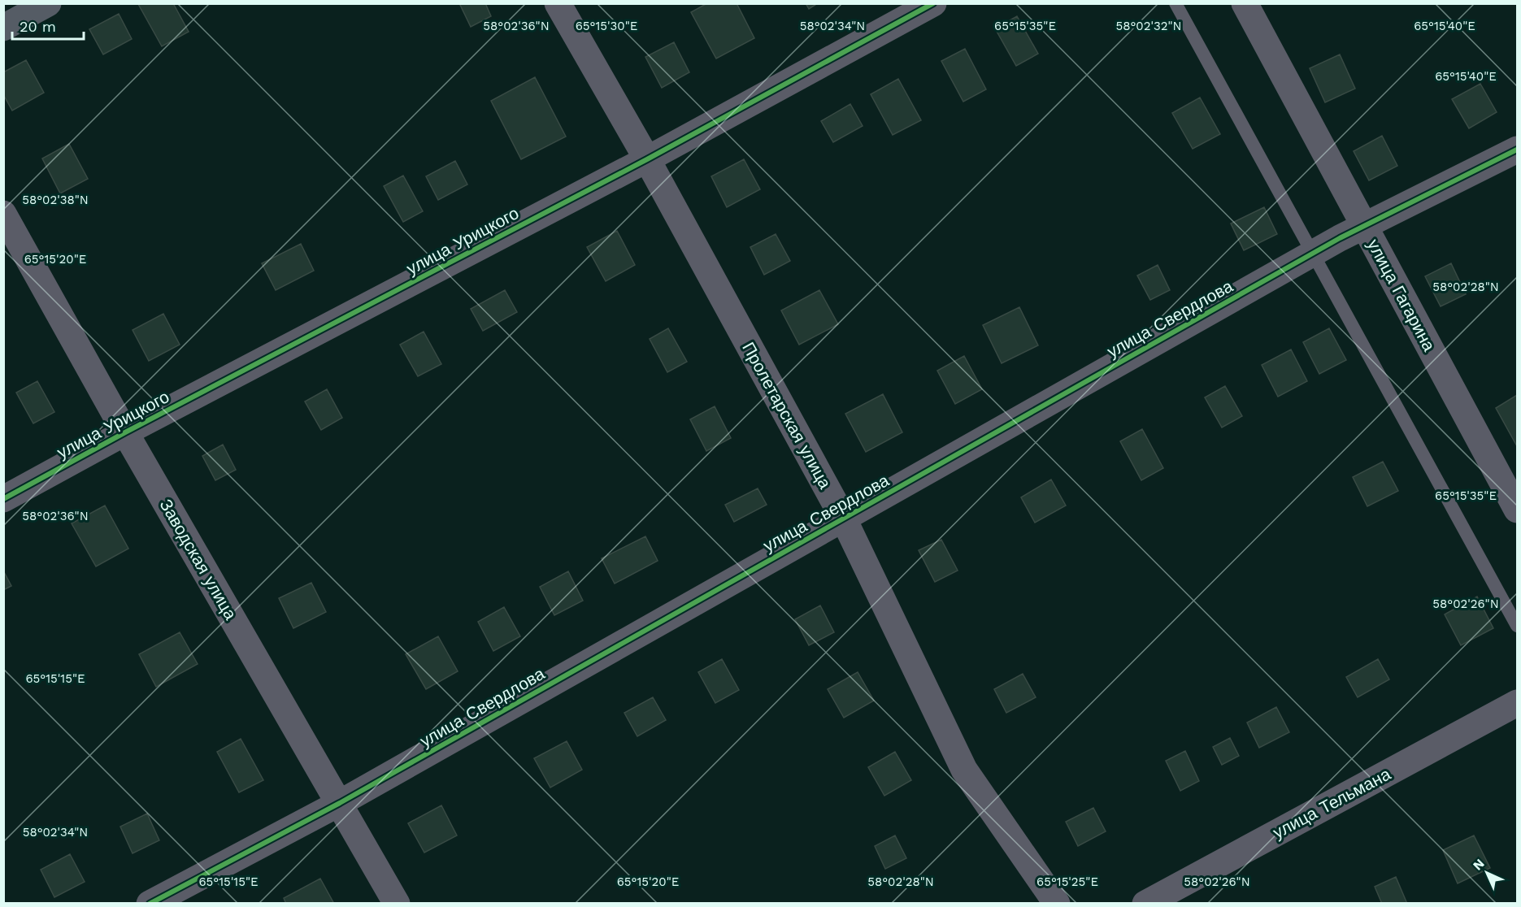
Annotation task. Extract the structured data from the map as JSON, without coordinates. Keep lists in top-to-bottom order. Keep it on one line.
{"streets":{"street":["улица Урицкого","улица Гагарина","улица Свердлова","Пролетарская улица","Заводская улица","улица Тельмана"]},"crossings":[["улица Урицкого","Пролетарская улица"],["улица Урицкого","Заводская улица"],["улица Гагарина","улица Свердлова"],["улица Свердлова","Пролетарская улица"],["улица Свердлова","Заводская улица"]],"scale_bar":"20 m","north":"top left","coordinates":["65°15'30\"E","58°02'36\"N","65°15'35\"E","58°02'32\"N","65°15'40\"E","58°02'34\"N","58°02'38\"N","65°15'20\"E","58°02'28\"N","58°02'26\"N","65°15'15\"E","65°15'25\"E"]}
